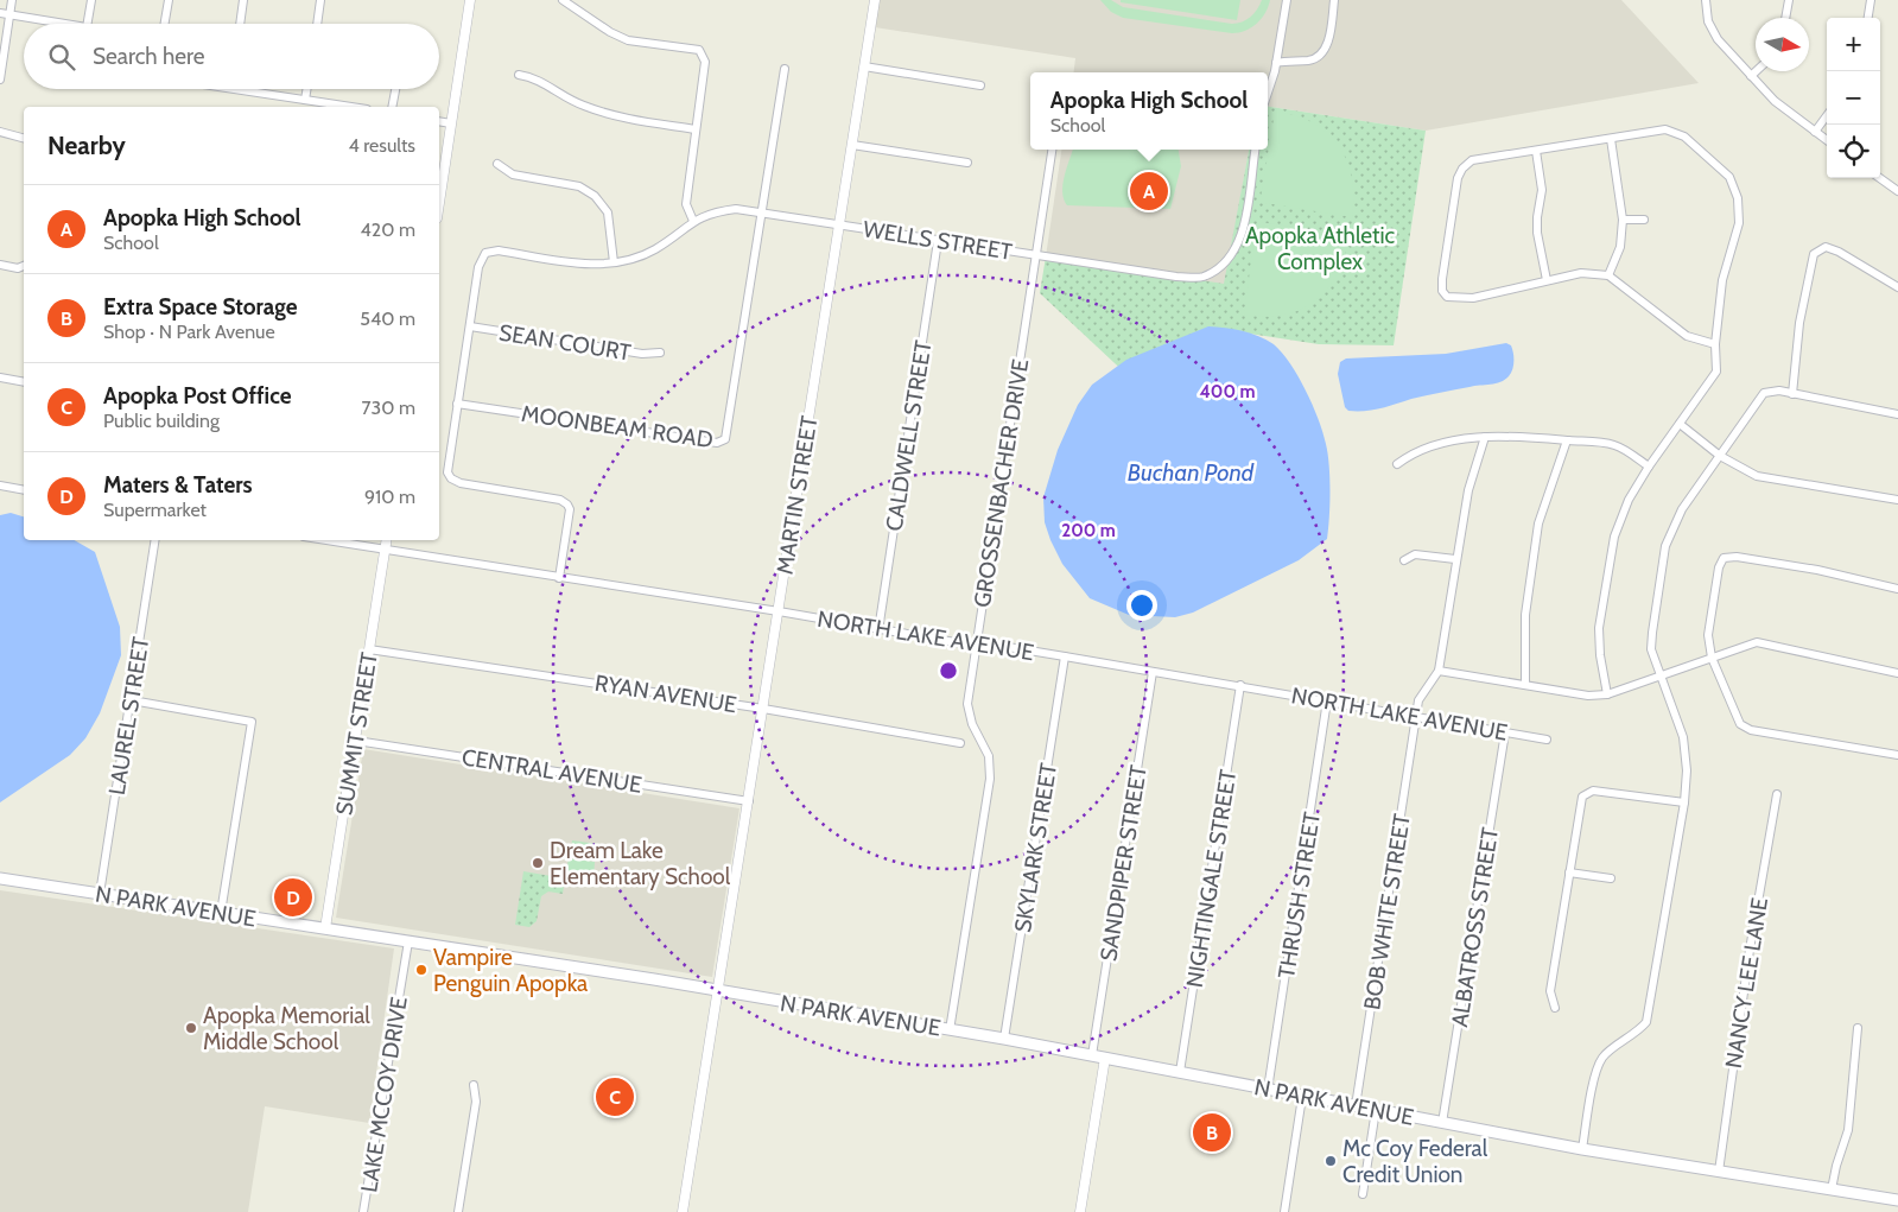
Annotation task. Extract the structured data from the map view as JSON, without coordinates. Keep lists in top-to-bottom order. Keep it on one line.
{"streets":{"main road":["N PARK AVENUE"],"street":["WELLS STREET","SEAN COURT","MOONBEAM ROAD","CALDWELL STREET","GROSSENBACHER DRIVE","MARTIN STREET","NORTH LAKE AVENUE","RYAN AVENUE","LAUREL STREET","SUMMIT STREET","CENTRAL AVENUE","SKYLARK STREET","SANDPIPER STREET","NIGHTINGALE STREET","THRUSH STREET","BOB WHITE STREET","ALBATROSS STREET","NANCY LEE LANE","LAKE MCCOY DRIVE"]},"crossings":[["WELLS STREET","SEAN COURT"],["WELLS STREET","MOONBEAM ROAD"],["WELLS STREET","CALDWELL STREET"],["WELLS STREET","GROSSENBACHER DRIVE"],["WELLS STREET","MARTIN STREET"],["CALDWELL STREET","NORTH LAKE AVENUE"],["GROSSENBACHER DRIVE","NORTH LAKE AVENUE"],["GROSSENBACHER DRIVE","N PARK AVENUE"],["MARTIN STREET","NORTH LAKE AVENUE"],["MARTIN STREET","RYAN AVENUE"],["MARTIN STREET","CENTRAL AVENUE"],["MARTIN STREET","N PARK AVENUE"],["NORTH LAKE AVENUE","SUMMIT STREET"],["NORTH LAKE AVENUE","SKYLARK STREET"],["NORTH LAKE AVENUE","SANDPIPER STREET"],["NORTH LAKE AVENUE","NIGHTINGALE STREET"],["NORTH LAKE AVENUE","THRUSH STREET"],["NORTH LAKE AVENUE","BOB WHITE STREET"],["NORTH LAKE AVENUE","ALBATROSS STREET"],["RYAN AVENUE","SUMMIT STREET"],["LAUREL STREET","N PARK AVENUE"],["SUMMIT STREET","CENTRAL AVENUE"],["SUMMIT STREET","N PARK AVENUE"],["SKYLARK STREET","N PARK AVENUE"],["SANDPIPER STREET","N PARK AVENUE"],["NIGHTINGALE STREET","N PARK AVENUE"],["THRUSH STREET","N PARK AVENUE"],["N PARK AVENUE","BOB WHITE STREET"],["N PARK AVENUE","ALBATROSS STREET"],["N PARK AVENUE","NANCY LEE LANE"],["N PARK AVENUE","LAKE MCCOY DRIVE"]],"water":["Buchan Pond"],"parks":["Apopka Athletic Complex"],"places":["Dream Lake Elementary School","Vampire Penguin Apopka","Apopka Memorial Middle School","Mc Coy Federal Credit Union"],"north":"right","page":{"map_buttons":["+","−"],"search":"Search here","popup":["Apopka High School","School"],"heading":["Nearby","4 results"],"pins":["A","D","C","B"],"list":[{"mark":"A","name":"Apopka High School","note":"School","value":"420 m"},{"mark":"B","name":"Extra Space Storage","note":"Shop · N Park Avenue","value":"540 m"},{"mark":"C","name":"Apopka Post Office","note":"Public building","value":"730 m"},{"mark":"D","name":"Maters & Taters","note":"Supermarket","value":"910 m"}]},"rings":["400 m","200 m"]}
